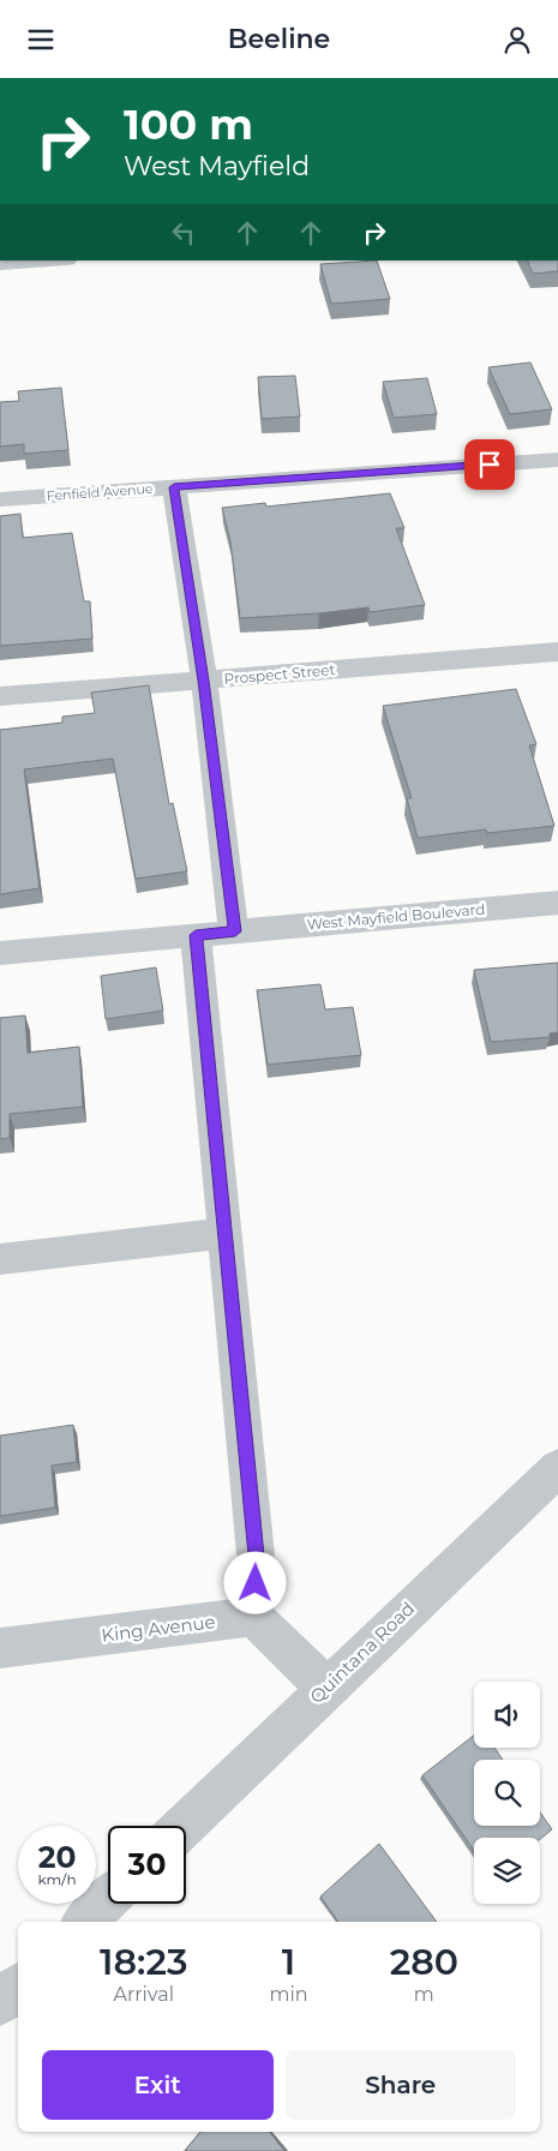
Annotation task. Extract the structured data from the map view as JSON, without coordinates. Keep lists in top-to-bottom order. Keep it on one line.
{"streets":{"street":["Fenfield Avenue","Prospect Street","West Mayfield Boulevard","King Avenue","Quintana Road"]},"page":{"header":"Beeline","turn":["100 m","West Mayfield"],"speed":"20 km/h","limit":"30","eta":["18:23","Arrival","1","min","280","m"],"buttons":["Exit","Share"]}}
